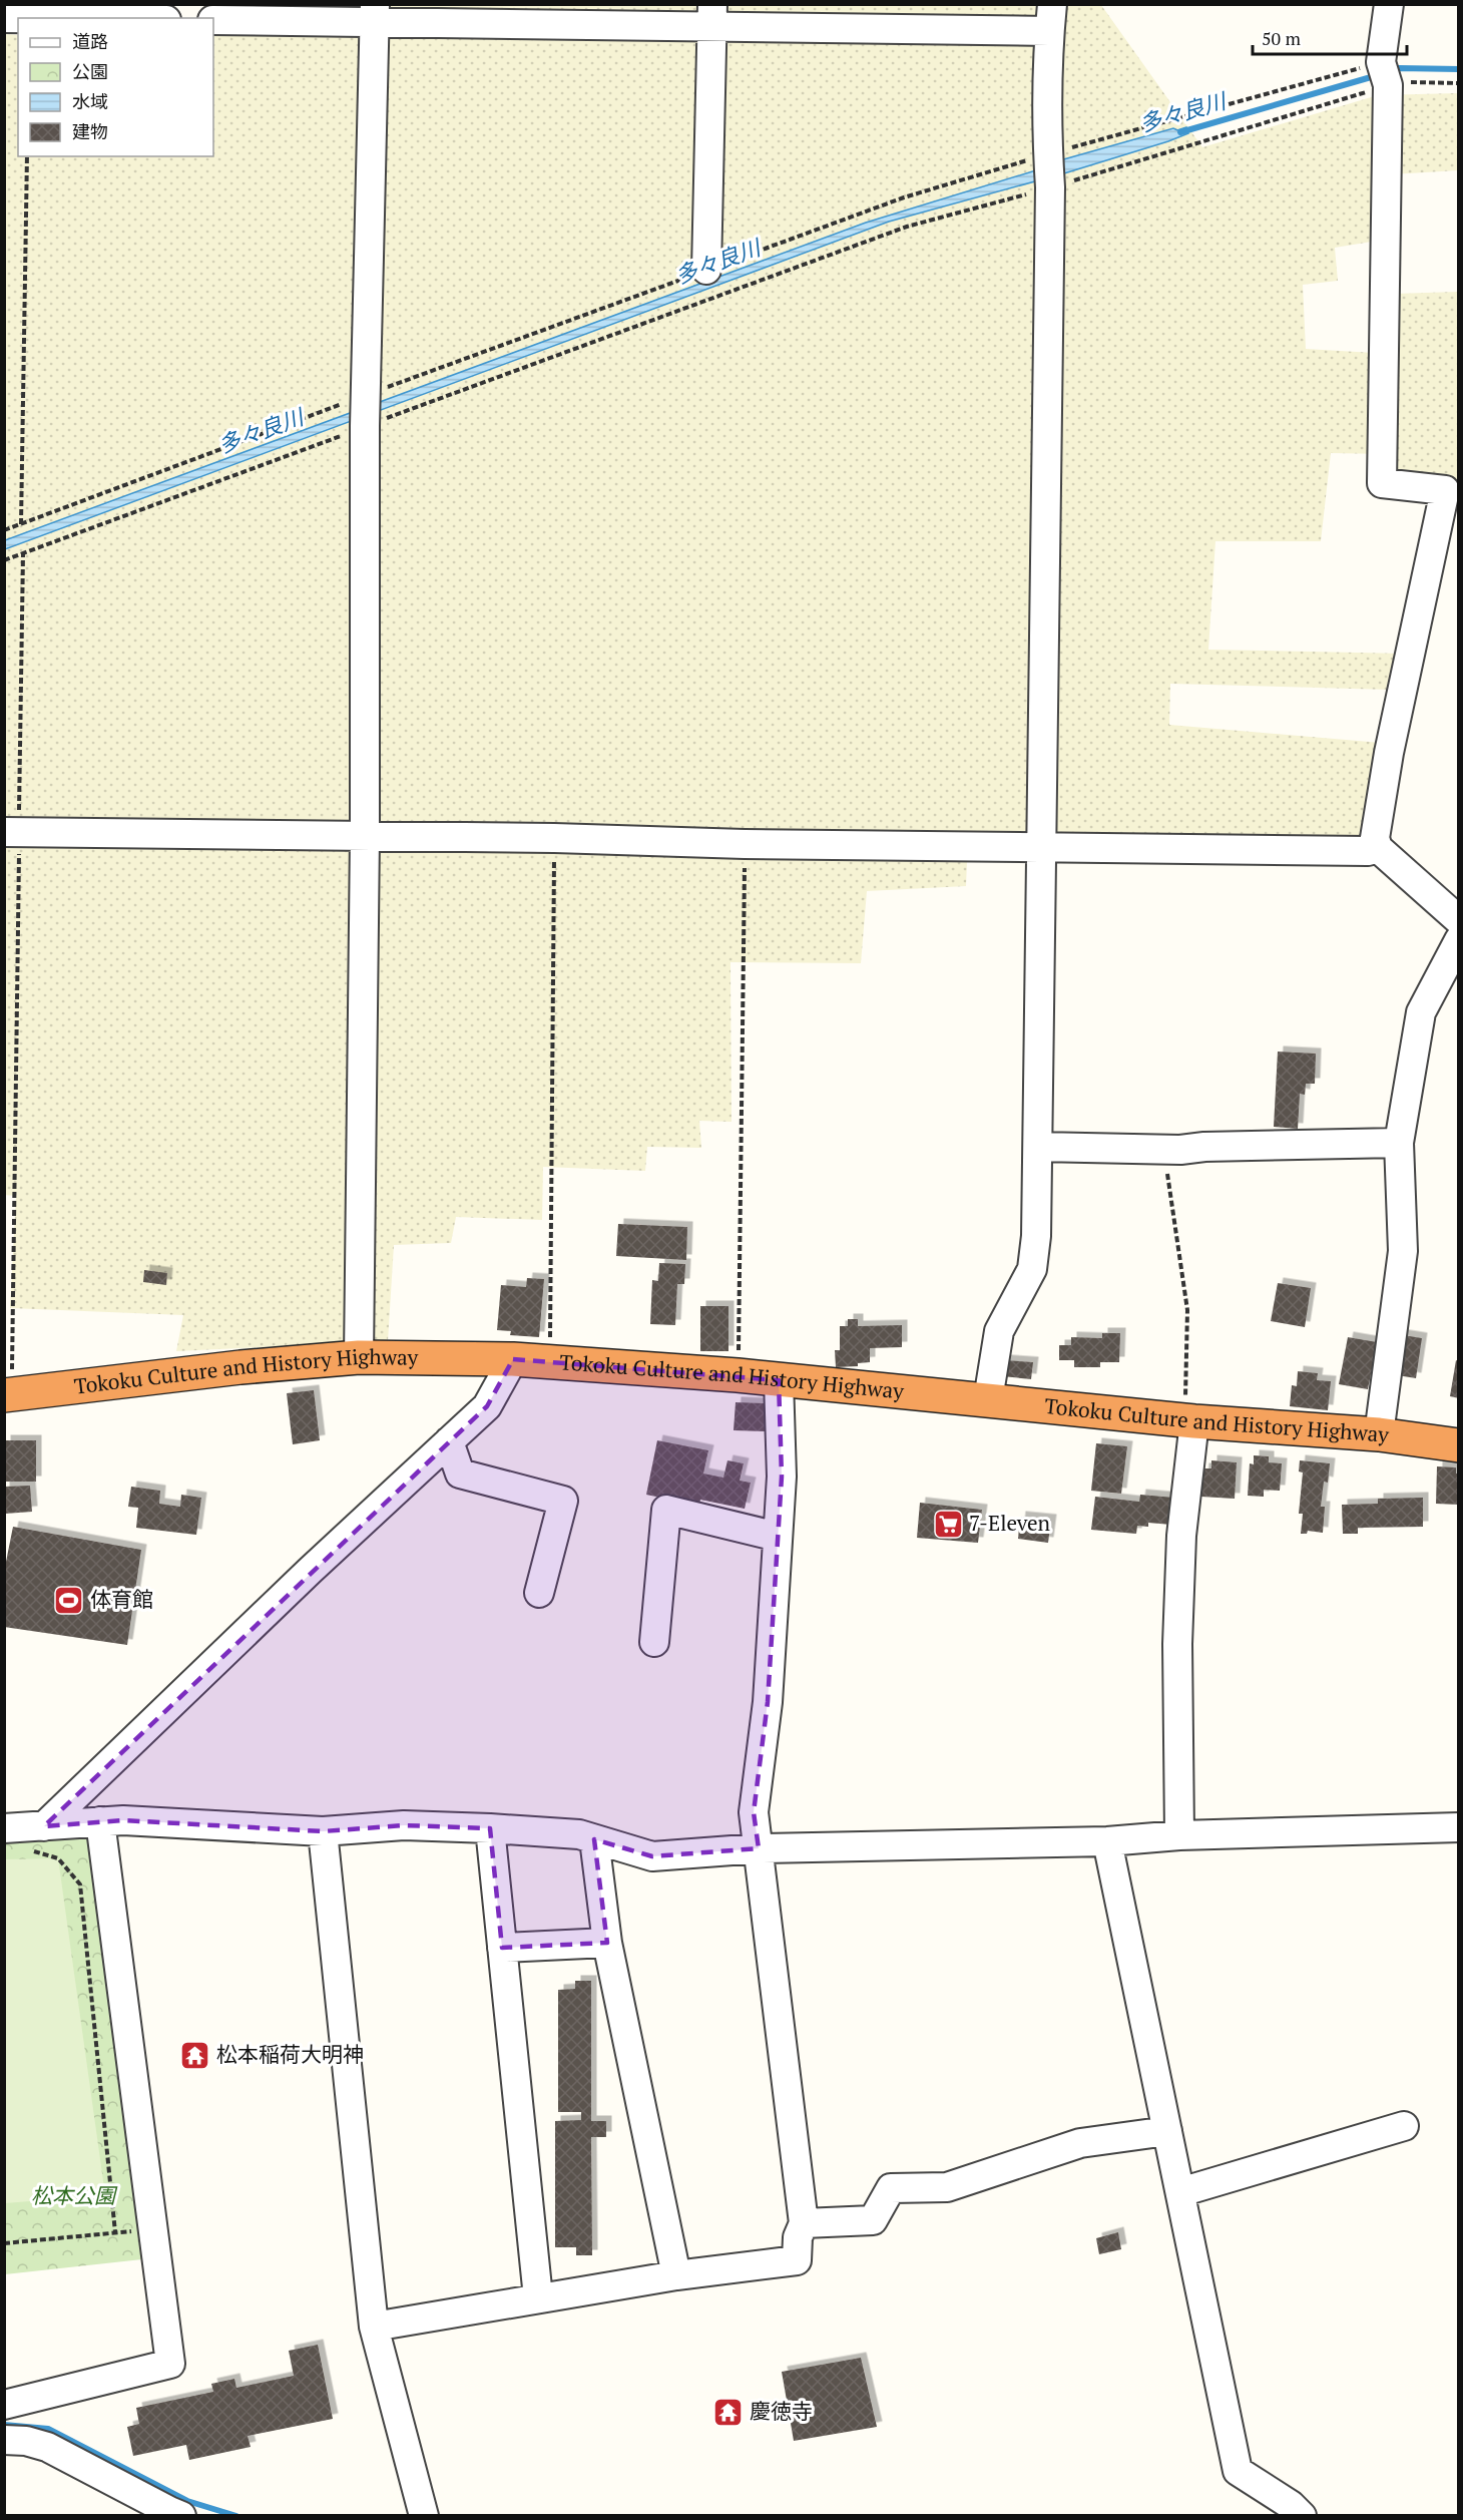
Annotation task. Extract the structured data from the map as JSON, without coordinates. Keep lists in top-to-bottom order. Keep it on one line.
{"streets":{"highway":["Tokoku Culture and History Highway"]},"water":["多々良川"],"parks":["松本公園"],"places":{"supermarket":["7-Eleven"],"sports":["体育館"],"temple":["松本稲荷大明神","慶徳寺"]},"legend":["道路","公園","水域","建物"],"scale_bar":"50 m"}
